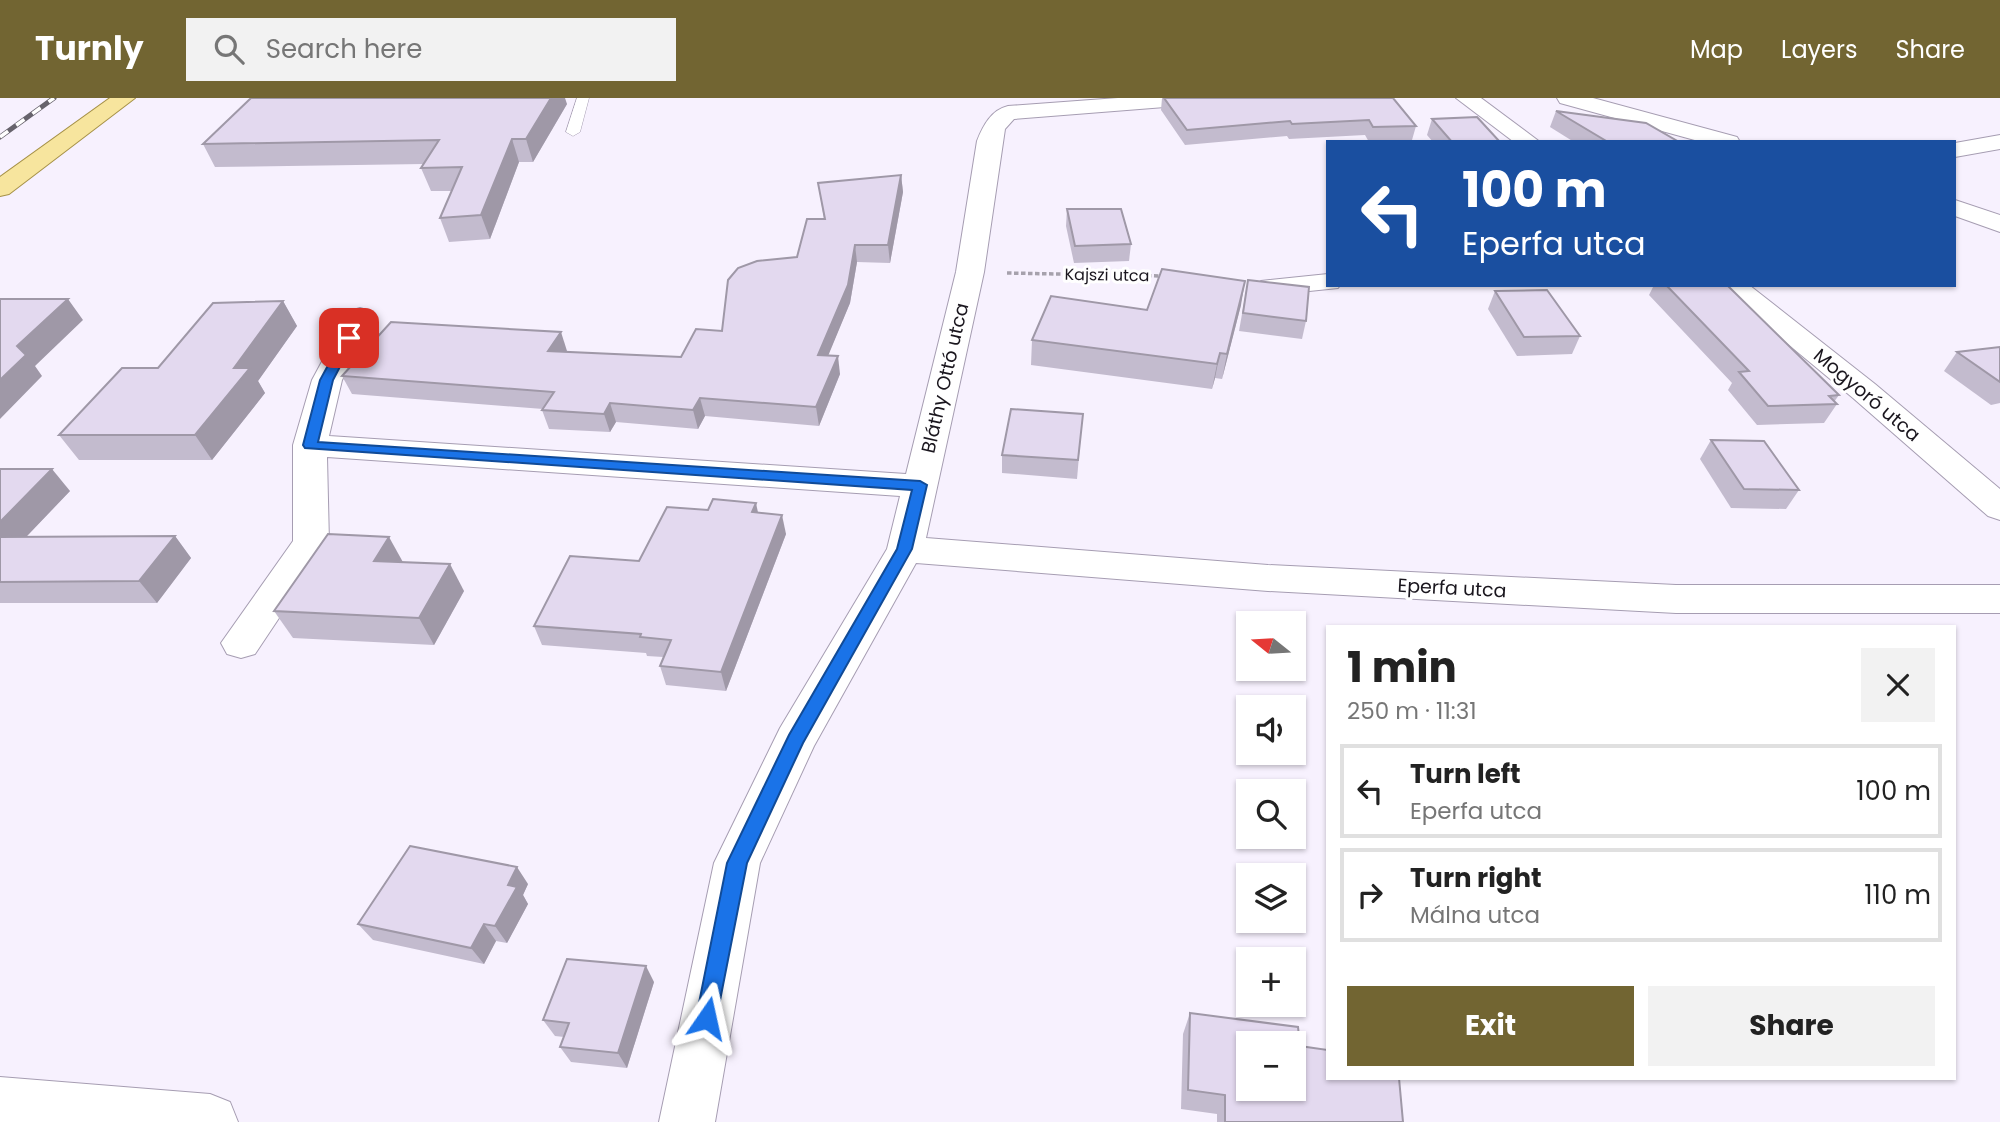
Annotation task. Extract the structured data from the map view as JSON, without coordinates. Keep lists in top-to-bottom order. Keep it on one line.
{"streets":{"street":["Bláthy Ottó utca","Mogyoró utca","Eperfa utca"],"path":["Kajszi utca"]},"crossings":[["Kajszi utca","Bláthy Ottó utca"],["Bláthy Ottó utca","Eperfa utca"]],"north":"left","page":{"header":"Turnly","search":"Search here","nav":["Map","Layers","Share"],"turn":["100 m","Eperfa utca"],"map_buttons":["+","−"],"heading":["1 min","250 m · 11:31"],"list":[{"name":"Turn left","note":"Eperfa utca","value":"100 m"},{"name":"Turn right","note":"Málna utca","value":"110 m"}],"buttons":["Exit","Share"]}}
